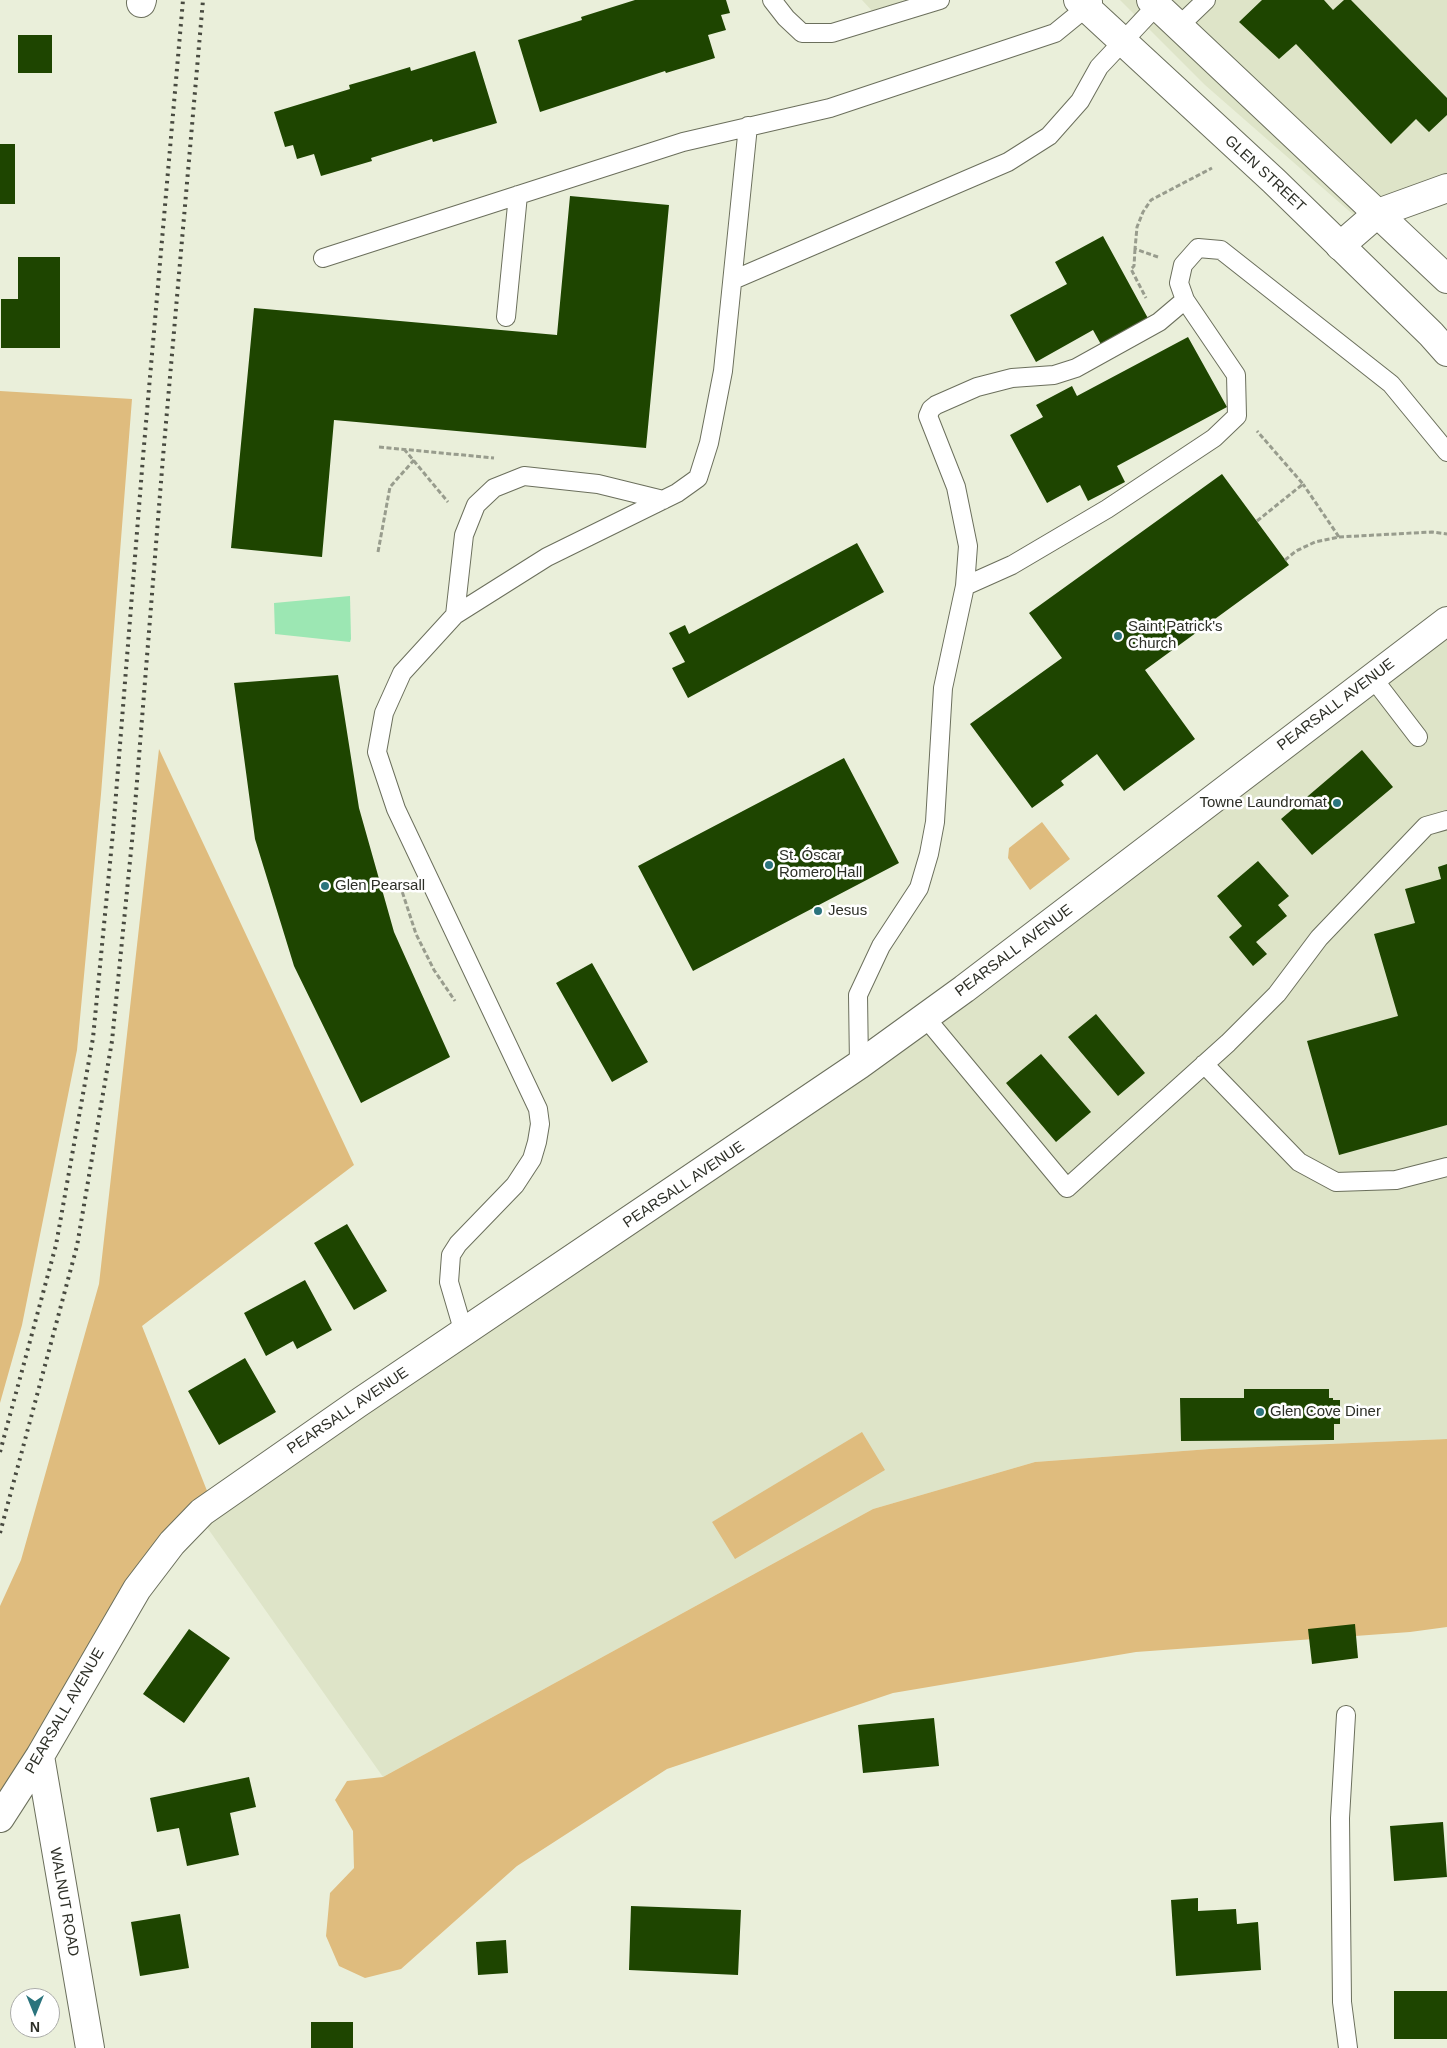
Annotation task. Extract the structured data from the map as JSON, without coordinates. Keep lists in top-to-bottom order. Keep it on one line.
{"streets":{"street":["GLEN STREET","PEARSALL AVENUE","WALNUT ROAD"]},"crossings":[["PEARSALL AVENUE","WALNUT ROAD"]],"places":["Saint Patrick's Church","Towne Laundromat","St. Óscar Romero Hall","Glen Pearsall","Jesus","Glen Cove Diner"],"north":"bottom"}
